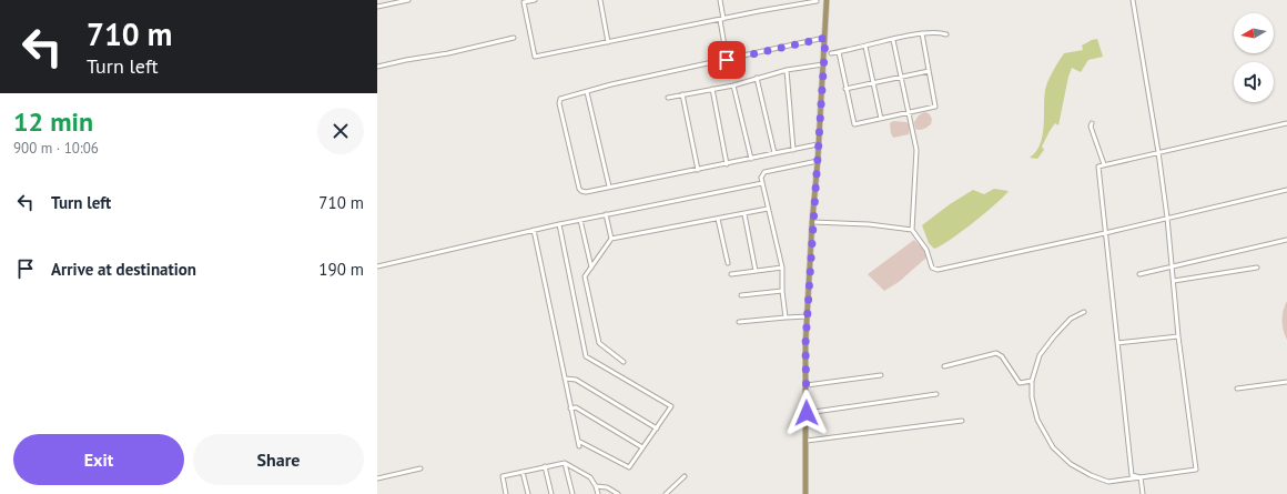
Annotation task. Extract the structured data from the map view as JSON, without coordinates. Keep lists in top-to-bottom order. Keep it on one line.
{"north":"left","page":{"turn":["710 m","Turn left"],"heading":["12 min","900 m · 10:06"],"list":[{"name":"Turn left","value":"710 m"},{"name":"Arrive at destination","value":"190 m"}],"buttons":["Exit","Share"]}}
